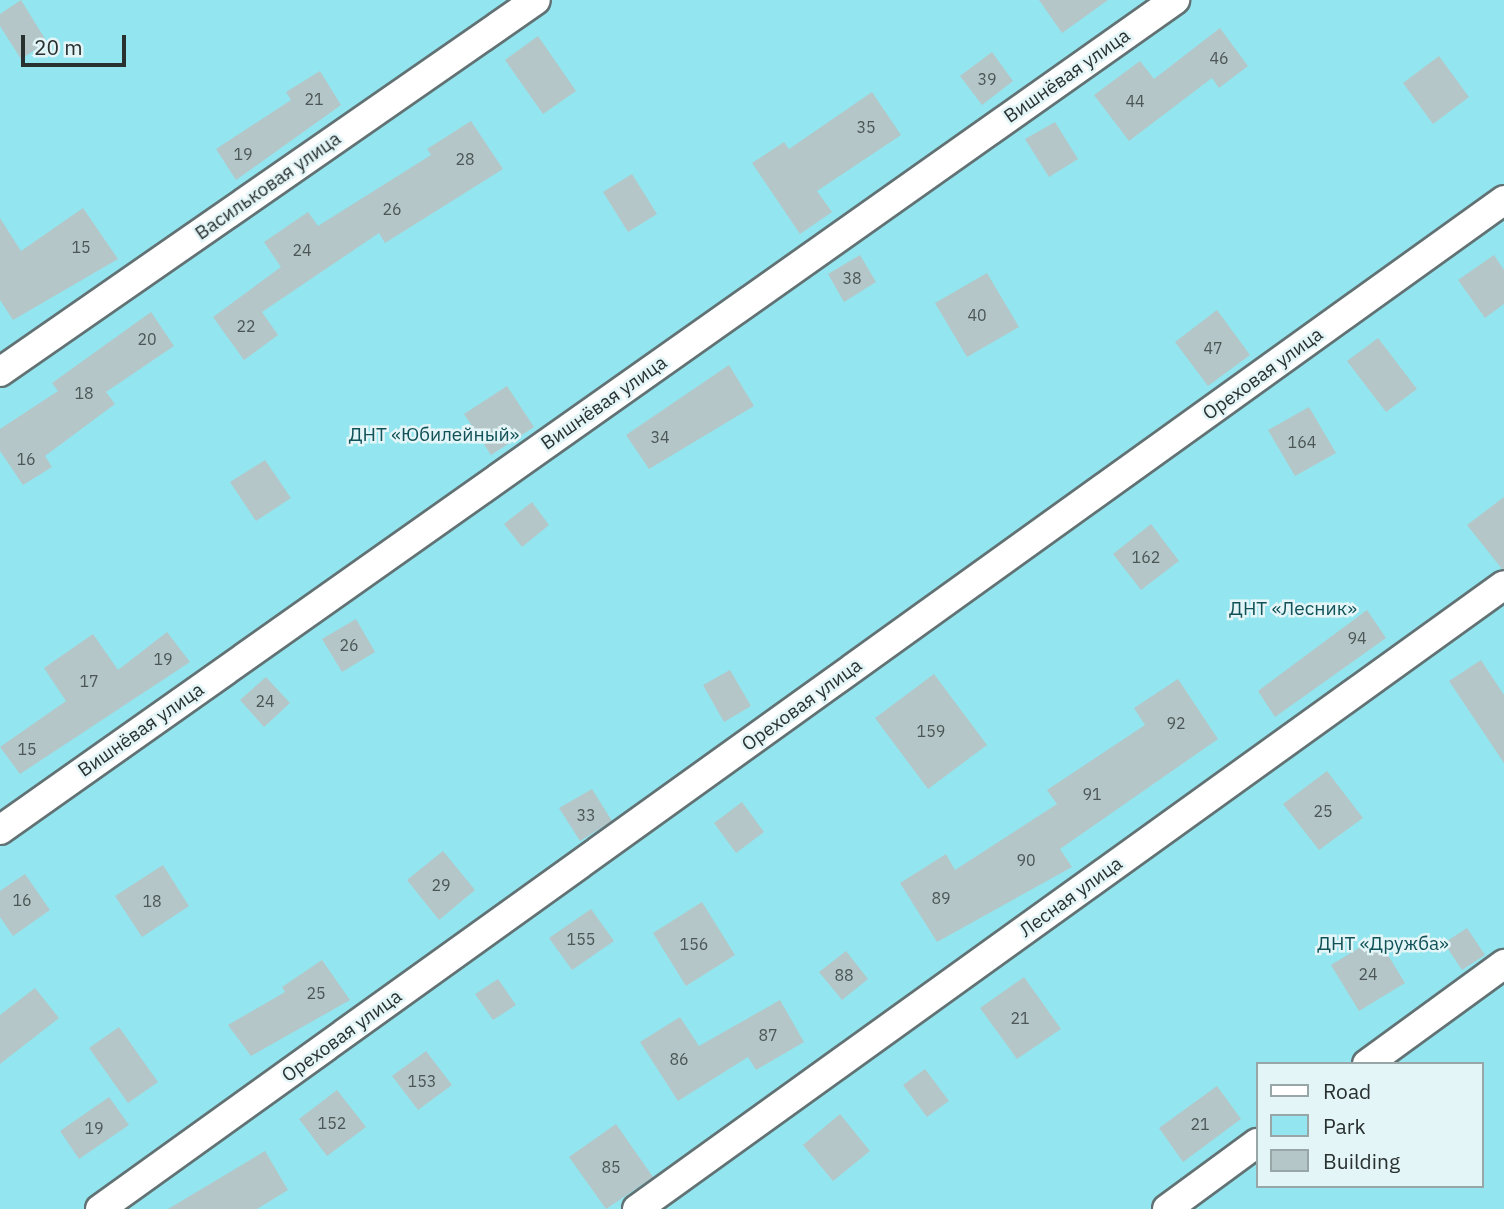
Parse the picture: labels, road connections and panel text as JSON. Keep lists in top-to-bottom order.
{
  "streets": {
    "street": [
      "Вишнёвая улица",
      "Васильковая улица",
      "Ореховая улица",
      "Лесная улица"
    ]
  },
  "parks": ["ДНТ «Юбилейный»", "ДНТ «Лесник»", "ДНТ «Дружба»"],
  "house_numbers": [
    "46",
    "39",
    "21",
    "44",
    "35",
    "19",
    "28",
    "26",
    "15",
    "24",
    "38",
    "40",
    "22",
    "20",
    "47",
    "18",
    "34",
    "164",
    "16",
    "162",
    "94",
    "26",
    "19",
    "17",
    "24",
    "92",
    "159",
    "15",
    "91",
    "25",
    "33",
    "90",
    "29",
    "89",
    "16",
    "18",
    "155",
    "156",
    "24",
    "88",
    "25",
    "21",
    "87",
    "86",
    "153",
    "152",
    "21",
    "19",
    "85"
  ],
  "legend": ["Road", "Park", "Building"],
  "scale_bar": "20 m"
}
